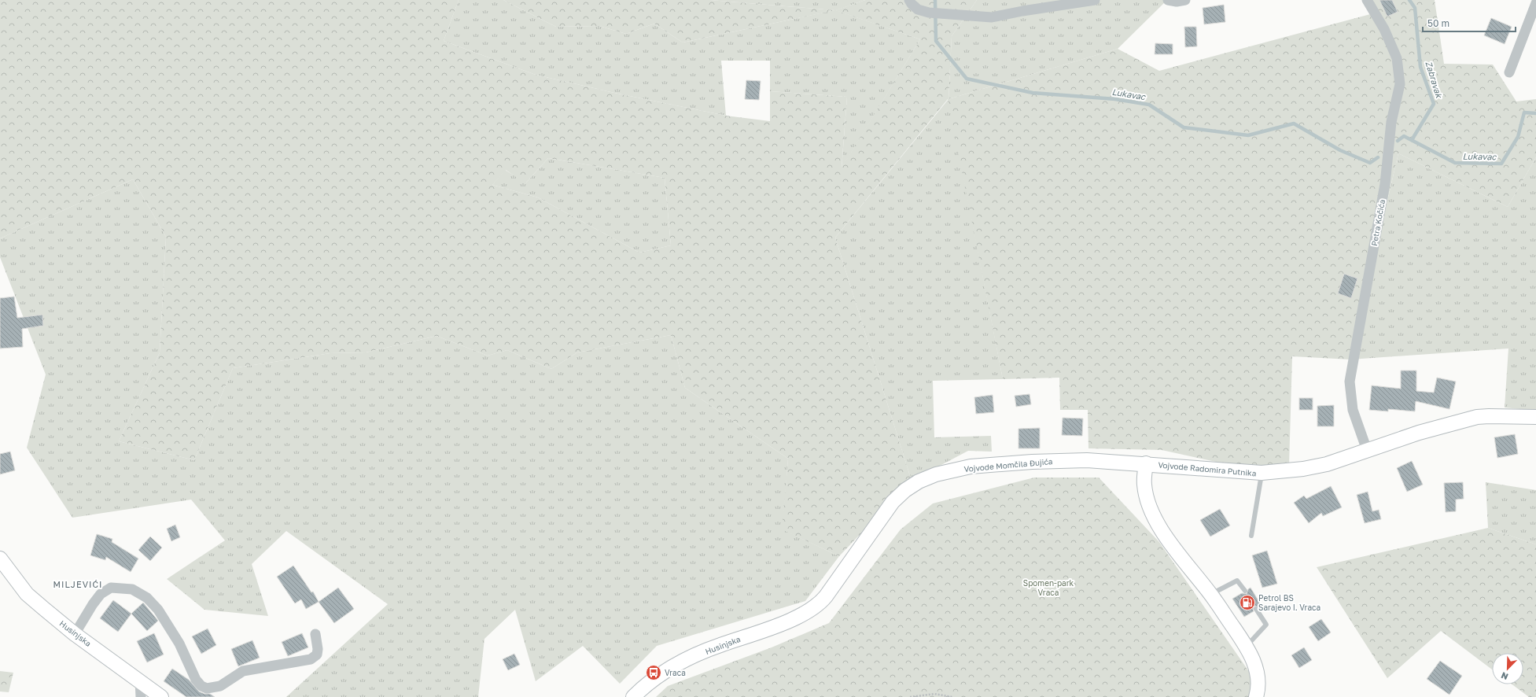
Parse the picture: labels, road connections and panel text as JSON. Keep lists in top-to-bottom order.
{
  "streets": {
    "main road": ["Vojvode Momčila Đujića", "Vojvode Radomira Putnika", "Husinjska"],
    "street": ["Petra Kočića"]
  },
  "crossings": [
    ["Petra Kočića", "Vojvode Radomira Putnika"],
    ["Vojvode Momčila Đujića", "Vojvode Radomira Putnika"],
    ["Vojvode Momčila Đujića", "Husinjska"]
  ],
  "districts": ["MILJEVIĆI"],
  "water": ["Zabravak", "Lukavac"],
  "parks": ["Spomen-park Vraca"],
  "places": {
    "fuel station": ["Petrol BS Sarajevo I. Vraca"],
    "bus stop": ["Vraca"]
  },
  "scale_bar": "50 m",
  "north": "bottom left"
}
